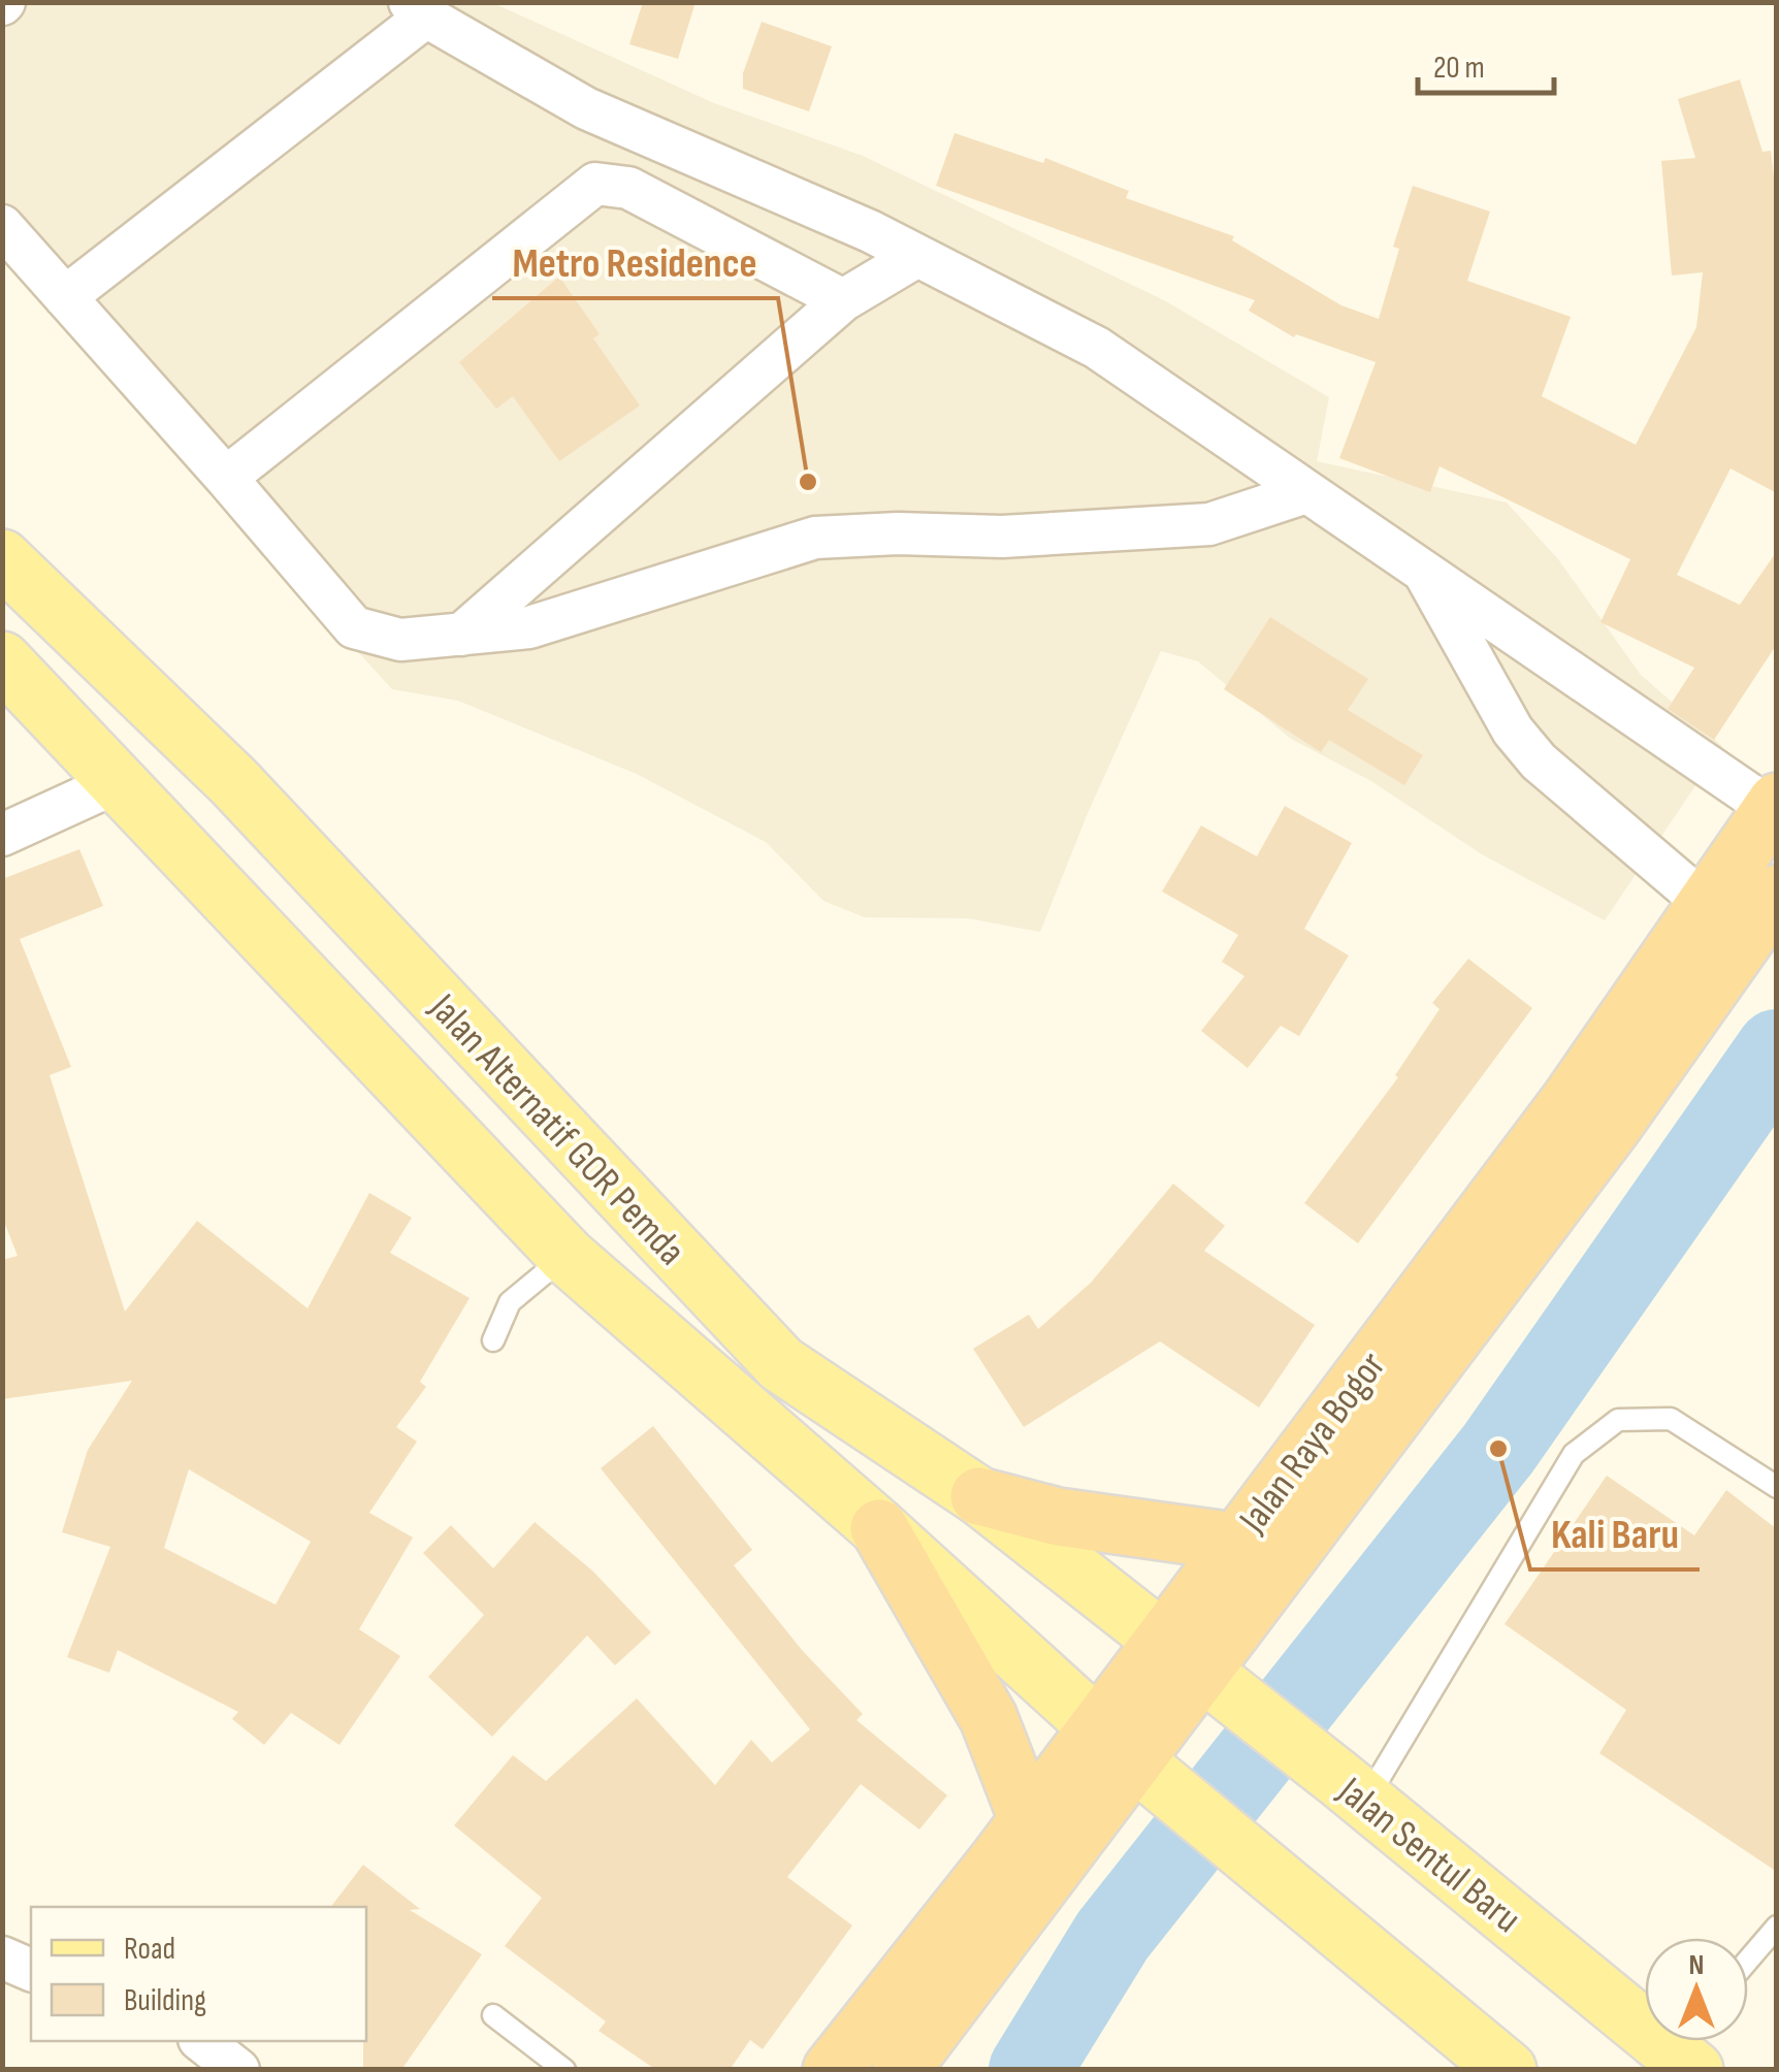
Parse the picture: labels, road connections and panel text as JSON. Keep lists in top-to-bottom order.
{
  "streets": {
    "highway": ["Jalan Raya Bogor"],
    "main road": ["Jalan Alternatif GOR Pemda", "Jalan Sentul Baru"]
  },
  "crossings": [
    ["Jalan Alternatif GOR Pemda", "Jalan Raya Bogor"],
    ["Jalan Alternatif GOR Pemda", "Jalan Sentul Baru"],
    ["Jalan Raya Bogor", "Jalan Sentul Baru"]
  ],
  "places": ["Metro Residence", "Kali Baru"],
  "legend": ["Road", "Building"],
  "scale_bar": "20 m",
  "north": "top"
}
